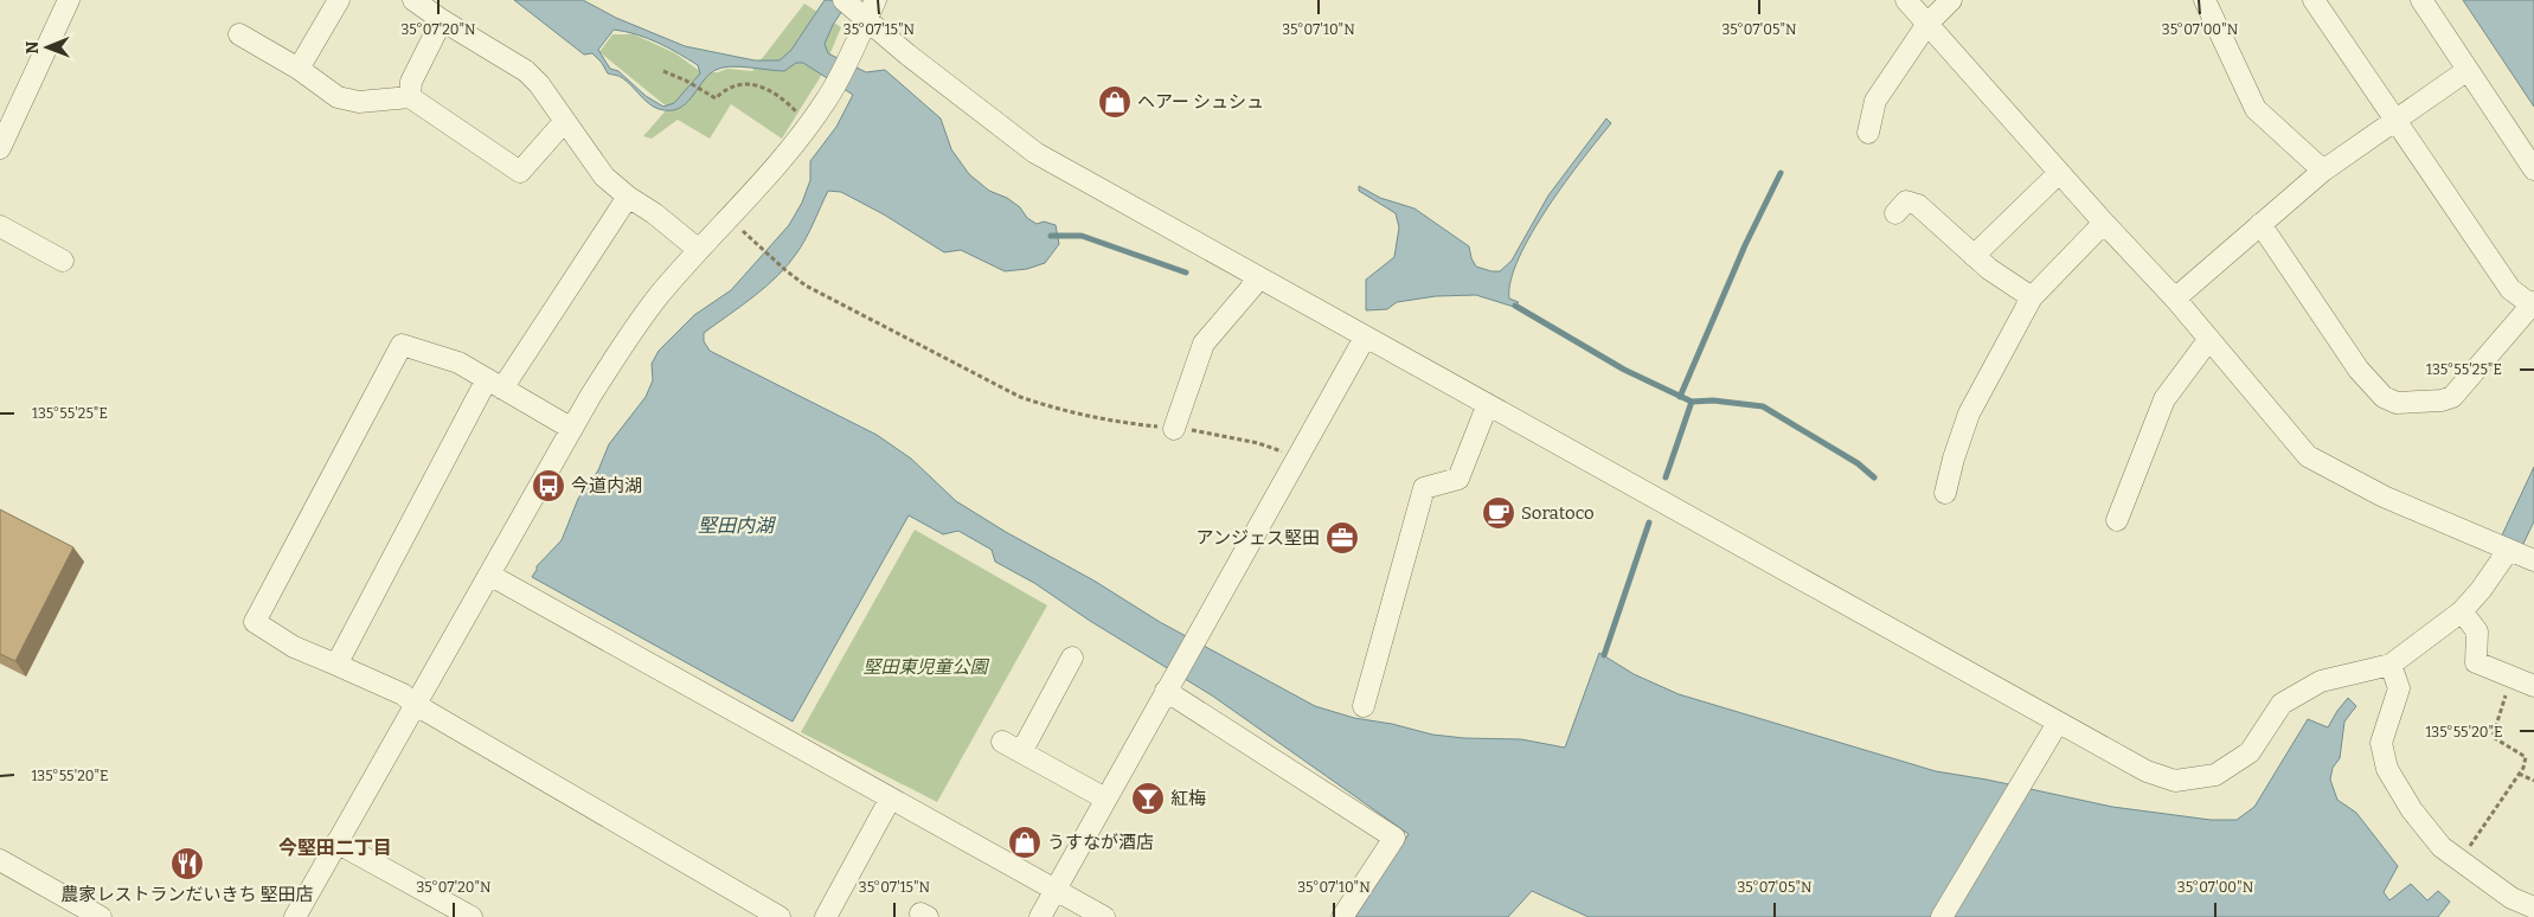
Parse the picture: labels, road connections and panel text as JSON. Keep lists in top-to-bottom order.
{
  "districts": ["今堅田二丁目"],
  "water": ["堅田内湖"],
  "parks": ["堅田東児童公園"],
  "places": {
    "shop": ["ヘアー シュシュ", "うすなが酒店"],
    "bus stop": ["今道内湖"],
    "cafe": ["Soratoco"],
    "office": ["アンジェス堅田"],
    "bar": ["紅梅"],
    "restaurant": ["農家レストランだいきち 堅田店"]
  },
  "north": "left",
  "coordinates": [
    "35°07'20\"N",
    "35°07'15\"N",
    "35°07'10\"N",
    "35°07'05\"N",
    "35°07'00\"N",
    "135°55'25\"E",
    "135°55'20\"E"
  ]
}
